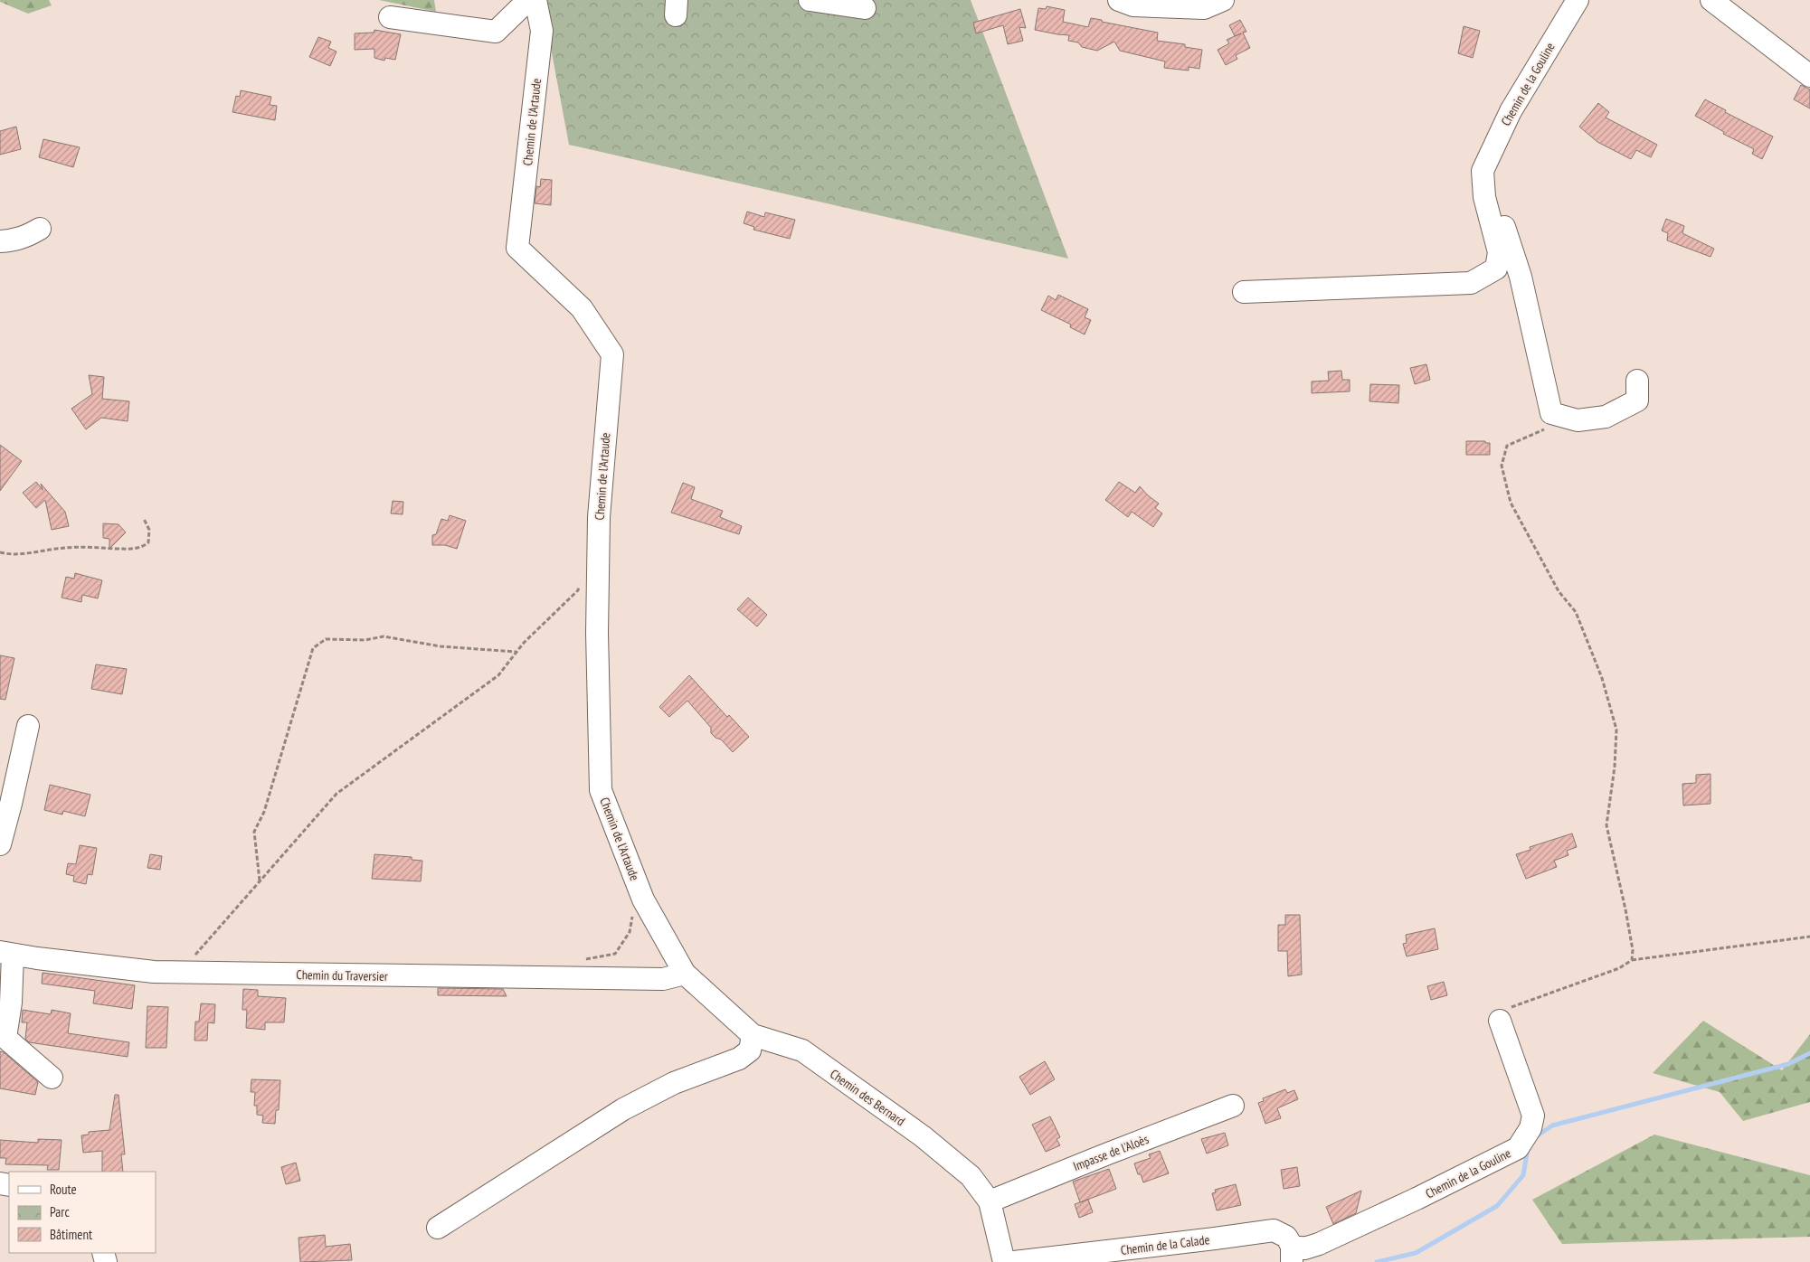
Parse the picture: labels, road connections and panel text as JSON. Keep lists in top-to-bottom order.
{
  "streets": {
    "street": [
      "Chemin de la Gouline",
      "Chemin de l'Artaude",
      "Chemin du Traversier",
      "Chemin des Bernard",
      "Impasse de l'Aloès",
      "Chemin de la Calade"
    ]
  },
  "crossings": [
    ["Chemin de la Gouline", "Chemin de la Calade"],
    ["Chemin de l'Artaude", "Chemin du Traversier"],
    ["Chemin de l'Artaude", "Chemin des Bernard"],
    ["Chemin du Traversier", "Chemin des Bernard"],
    ["Chemin des Bernard", "Impasse de l'Aloès"]
  ],
  "legend": ["Route", "Parc", "Bâtiment"]
}
